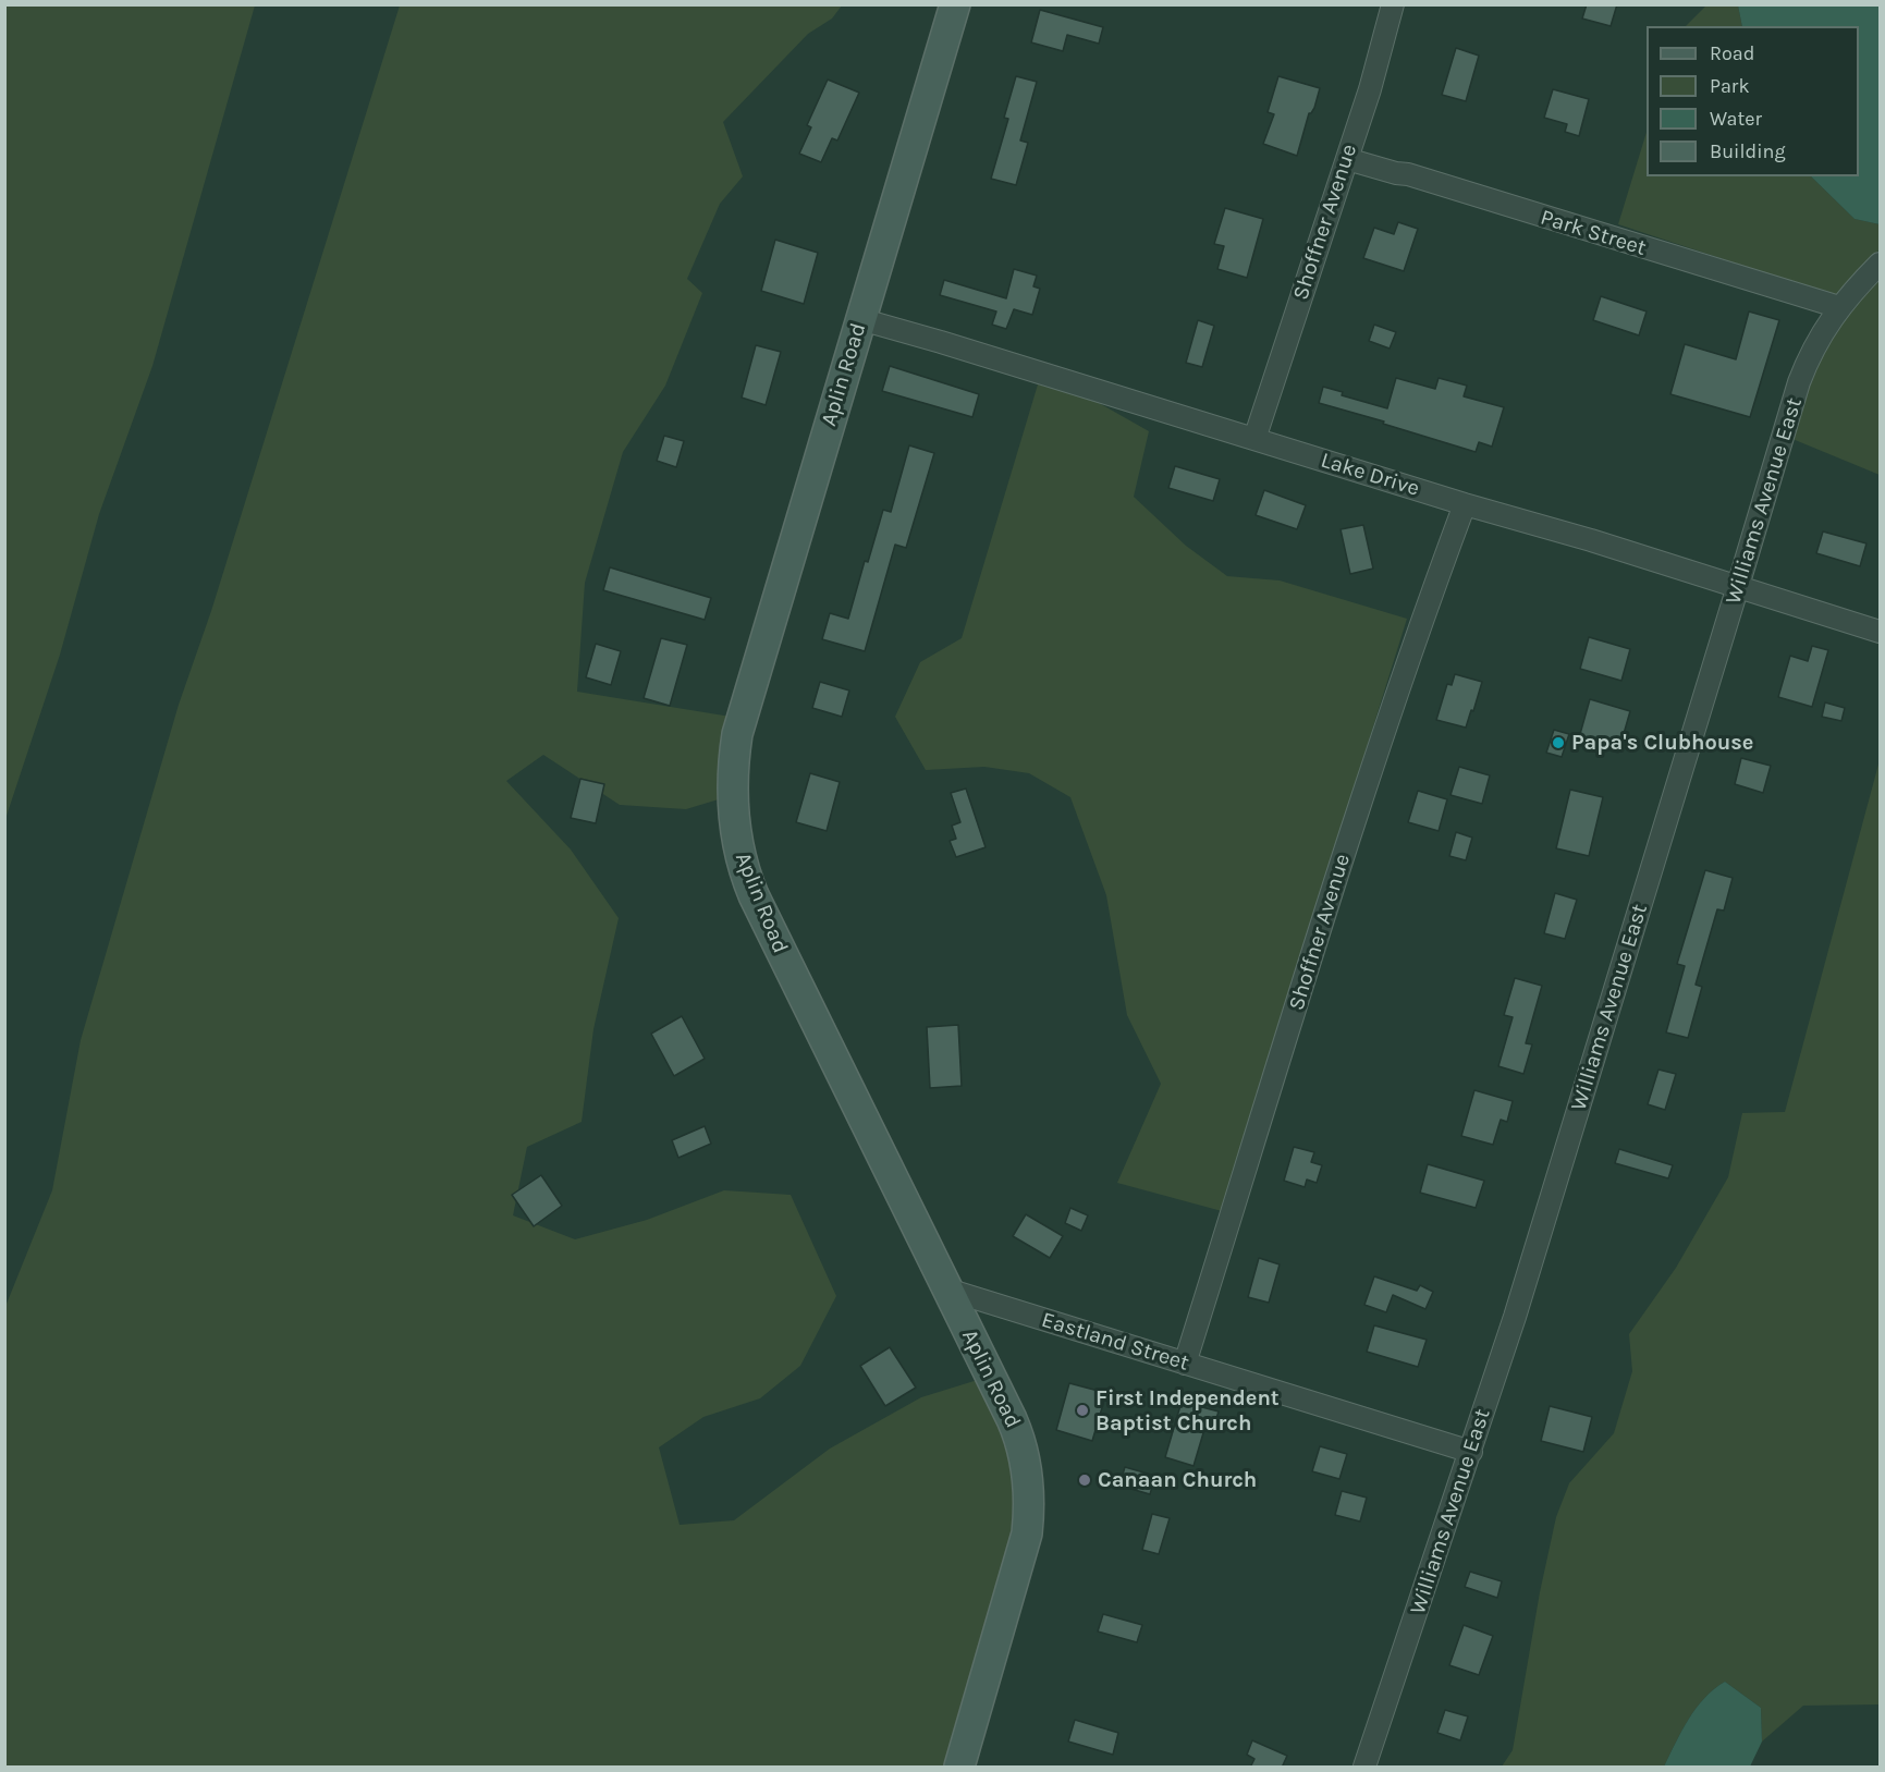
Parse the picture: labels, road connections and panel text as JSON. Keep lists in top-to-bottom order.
{
  "streets": {
    "street": [
      "Shoffner Avenue",
      "Park Street",
      "Aplin Road",
      "Lake Drive",
      "Williams Avenue East",
      "Eastland Street"
    ]
  },
  "crossings": [
    ["Shoffner Avenue", "Park Street"],
    ["Shoffner Avenue", "Lake Drive"],
    ["Shoffner Avenue", "Eastland Street"],
    ["Park Street", "Williams Avenue East"],
    ["Aplin Road", "Lake Drive"],
    ["Aplin Road", "Eastland Street"],
    ["Lake Drive", "Williams Avenue East"],
    ["Williams Avenue East", "Eastland Street"]
  ],
  "places": ["Papa's Clubhouse", "First Independent Baptist Church", "Canaan Church"],
  "legend": [
    "Road",
    "Park",
    "Water",
    "Building"
  ]
}
